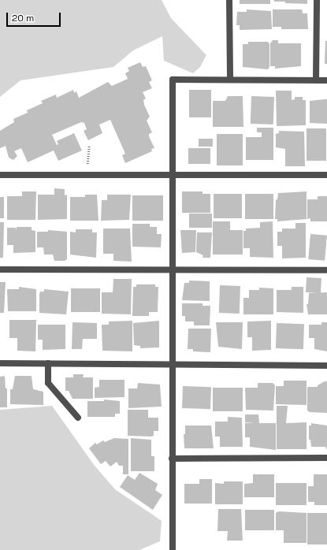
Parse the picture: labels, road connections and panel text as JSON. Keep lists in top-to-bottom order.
{
  "scale_bar": "20 m"
}
